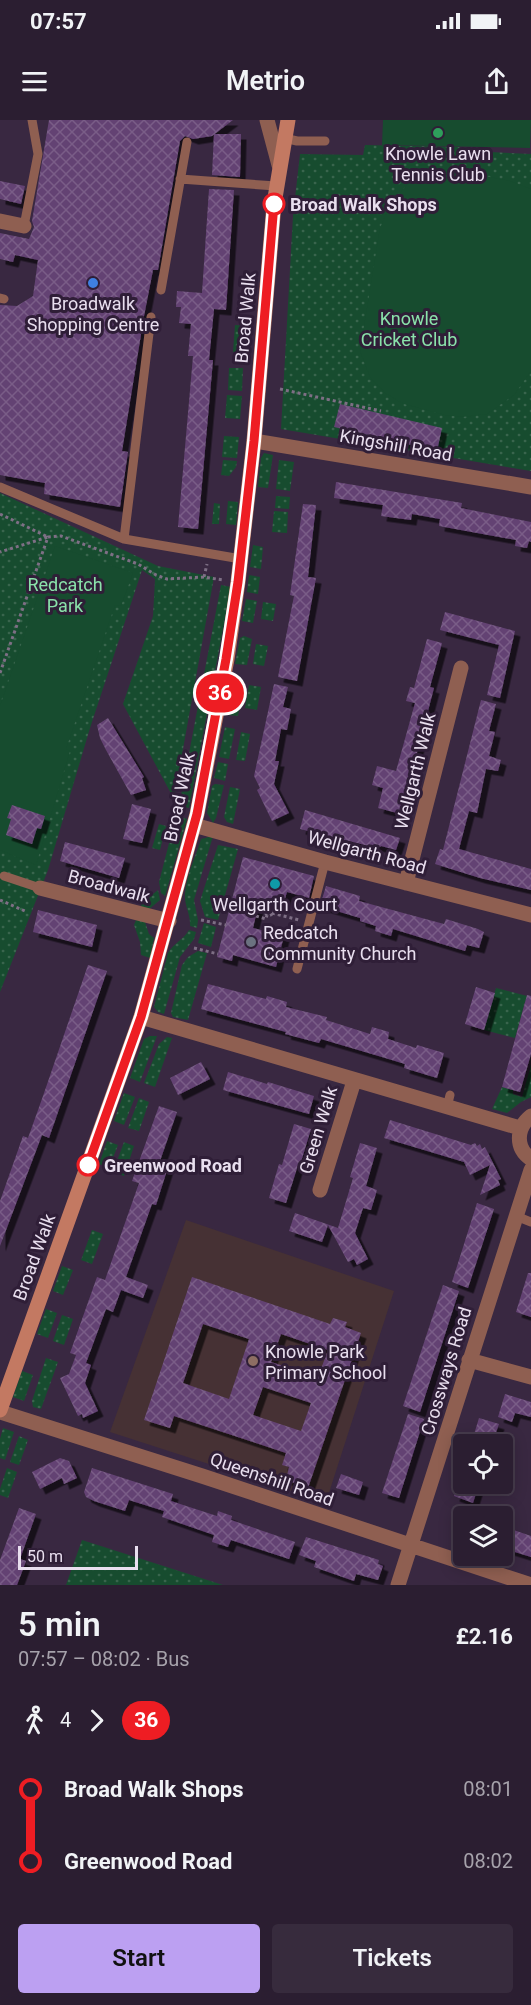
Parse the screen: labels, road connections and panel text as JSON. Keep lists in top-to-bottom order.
{
  "streets": {
    "street": [
      "Broad Walk",
      "Kingshill Road",
      "Wellgarth Walk",
      "Wellgarth Road",
      "Broadwalk",
      "Green Walk",
      "Crossways Road",
      "Queenshill Road"
    ]
  },
  "crossings": [
    ["Broad Walk", "Kingshill Road"],
    ["Broad Walk", "Wellgarth Road"],
    ["Broad Walk", "Broadwalk"],
    ["Broad Walk", "Queenshill Road"],
    ["Wellgarth Walk", "Wellgarth Road"],
    ["Crossways Road", "Queenshill Road"]
  ],
  "parks": ["Knowle Cricket Club", "Redcatch Park"],
  "places": [
    "Knowle Lawn Tennis Club",
    "Broad Walk Shops",
    "Broadwalk Shopping Centre",
    "Wellgarth Court",
    "Redcatch Community Church",
    "Greenwood Road",
    "Knowle Park Primary School"
  ],
  "lines": ["bus line 36"],
  "scale_bar": "50 m",
  "page": {
    "status": "07:57",
    "header": "Metrio",
    "on_map": "36",
    "scale": "50 m",
    "heading": ["5 min", "07:57 – 08:02 · Bus", "£2.16"],
    "legs": ["4", "36"],
    "list": [
      {
        "name": "Broad Walk Shops",
        "value": "08:01"
      },
      {
        "name": "Greenwood Road",
        "value": "08:02"
      }
    ],
    "buttons": ["Start", "Tickets"]
  }
}
